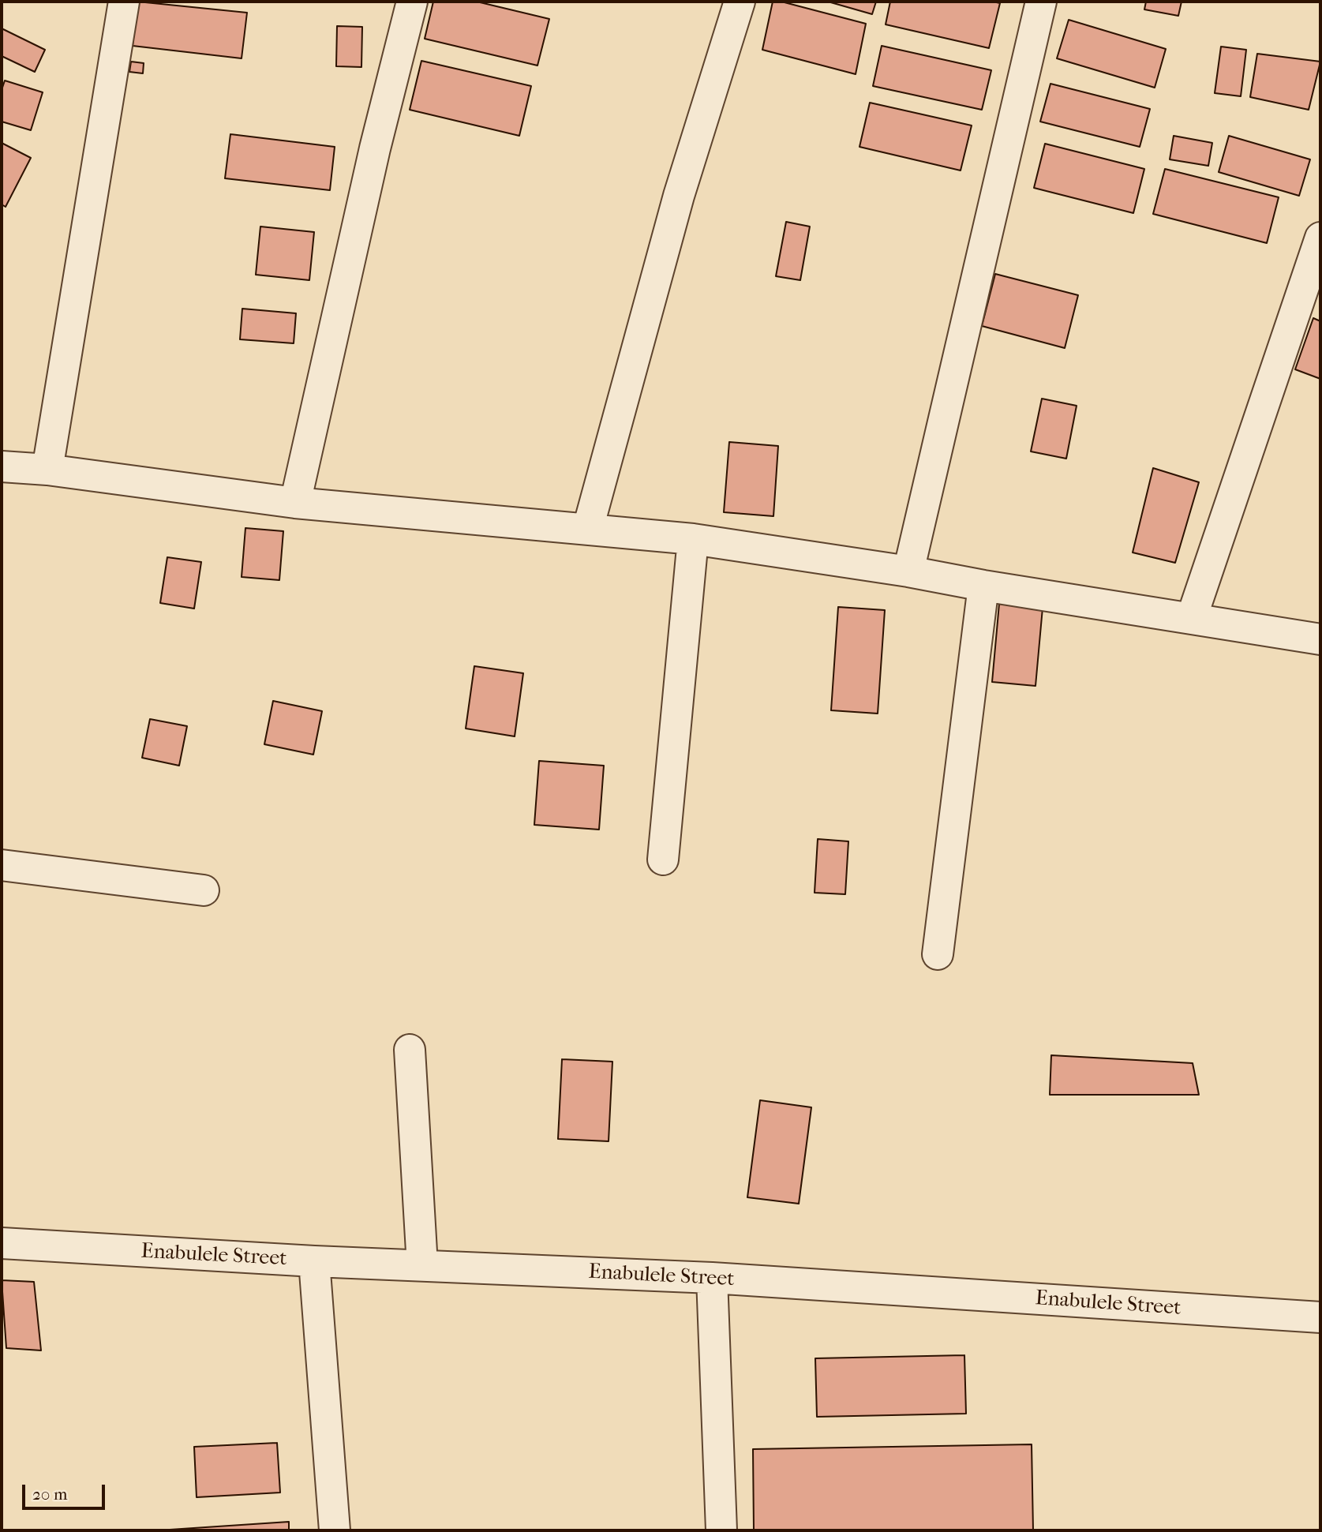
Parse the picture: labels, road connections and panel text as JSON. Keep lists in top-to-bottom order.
{
  "streets": {
    "street": ["Enabulele Street"]
  },
  "scale_bar": "20 m"
}
